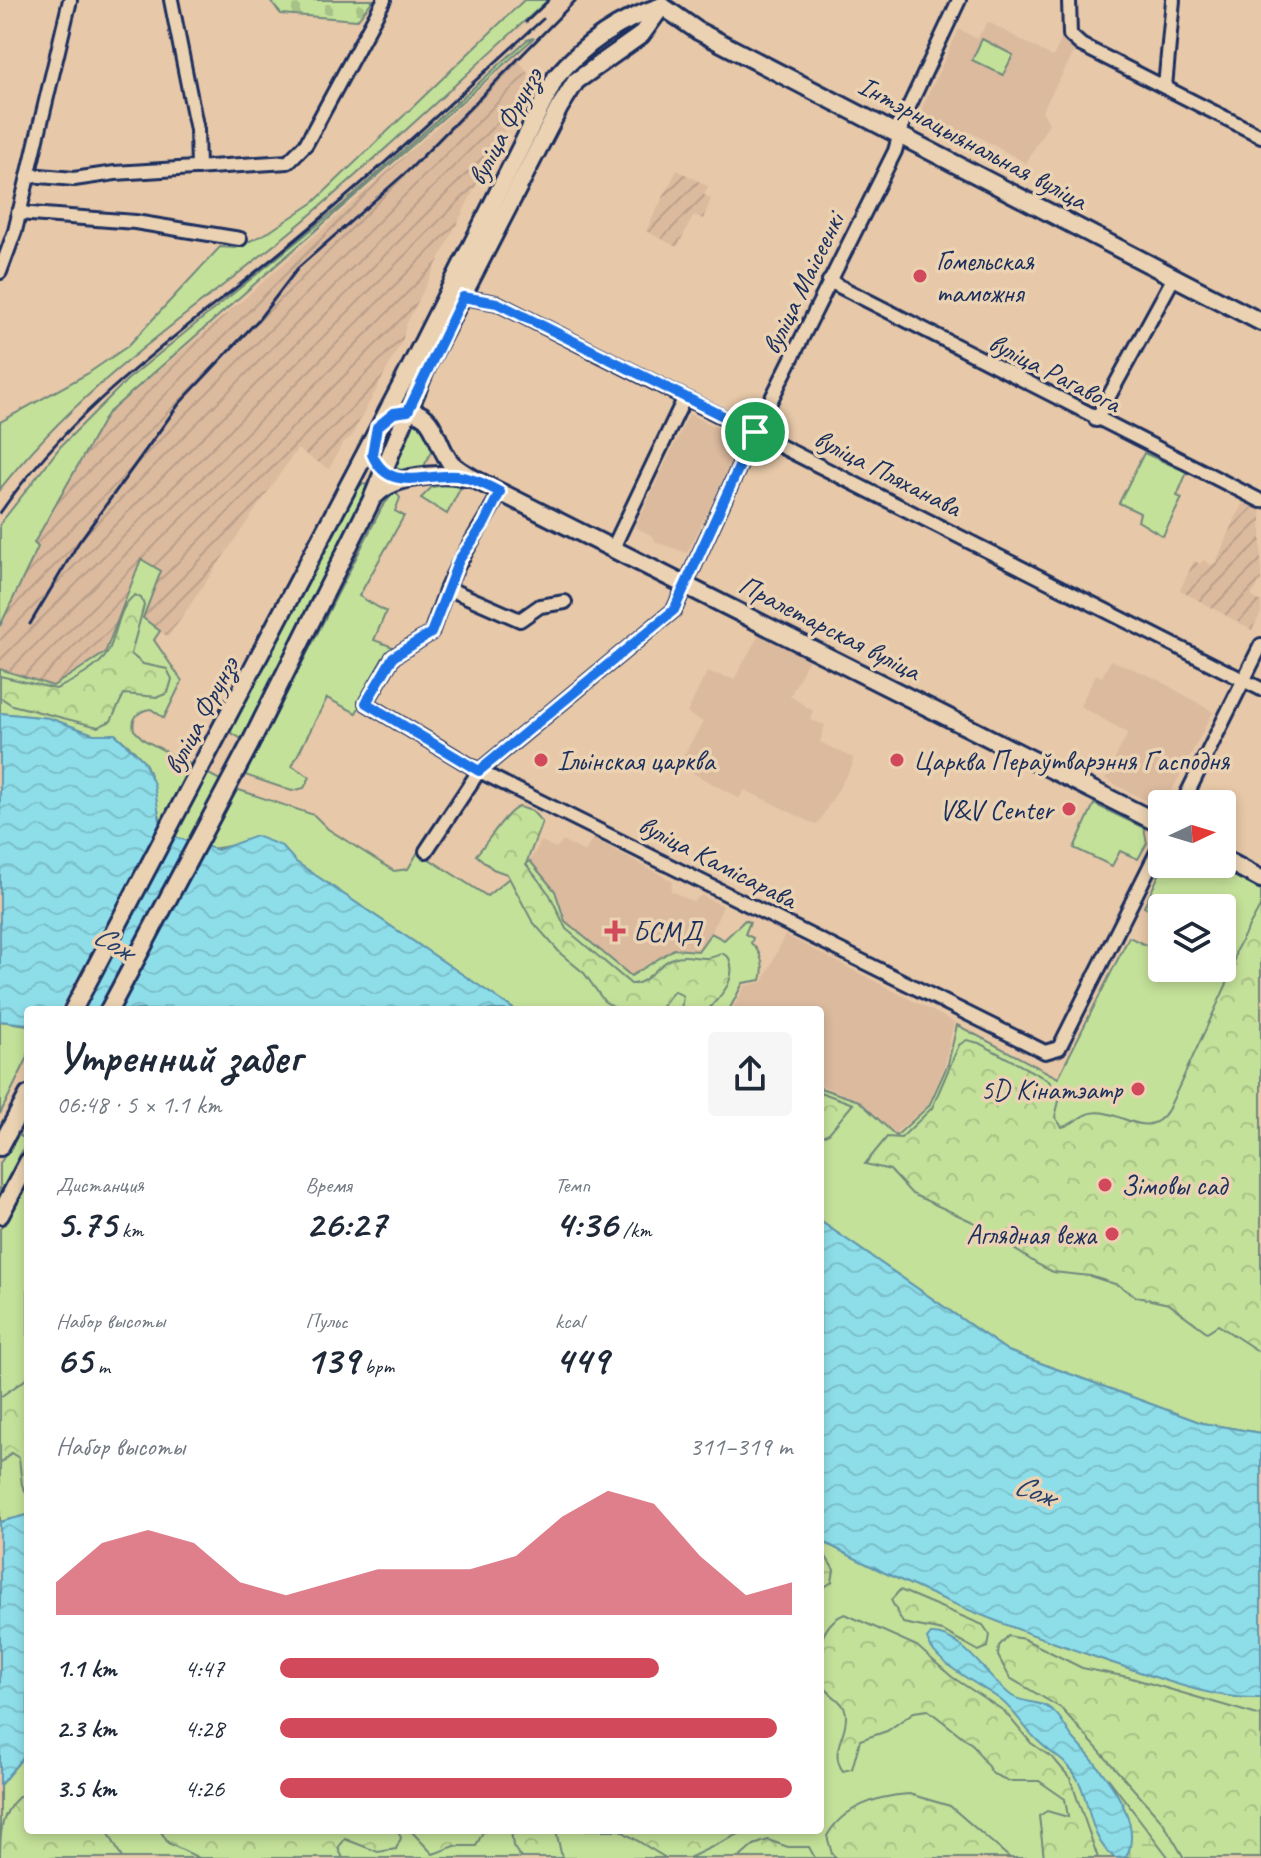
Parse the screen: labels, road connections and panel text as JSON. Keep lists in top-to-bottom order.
{
  "streets": {
    "main road": ["вуліца Фрунзэ", "Інтэрнацыянальная вуліца", "Пралетарская вуліца"],
    "street": [
      "вуліца Маісеенкі",
      "вуліца Рагавога",
      "вуліца Пляханава",
      "вуліца Камісарава"
    ]
  },
  "crossings": [
    ["вуліца Фрунзэ", "Інтэрнацыянальная вуліца"],
    ["вуліца Фрунзэ", "вуліца Пляханава"],
    ["вуліца Фрунзэ", "Пралетарская вуліца"],
    ["Інтэрнацыянальная вуліца", "вуліца Маісеенкі"],
    ["вуліца Маісеенкі", "вуліца Рагавога"],
    ["вуліца Маісеенкі", "вуліца Пляханава"],
    ["вуліца Маісеенкі", "Пралетарская вуліца"],
    ["вуліца Маісеенкі", "вуліца Камісарава"]
  ],
  "water": ["Сож"],
  "places": {
    "other": [
      "Гомельская таможня",
      "Ільінская царква",
      "Царква Пераўтварэння Гасподня",
      "V&V Center",
      "5D Кінатэатр",
      "Зімовы сад",
      "Аглядная вежа"
    ],
    "health": ["БСМД"]
  },
  "north": "right",
  "page": {
    "heading": ["Утренний забег", "06:48 · 5 × 1.1 km"],
    "stats": [
      ["Дистанция", "5.75 km"],
      ["Время", "26:27"],
      ["Темп", "4:36 /km"],
      ["Набор высоты", "65 m"],
      ["Пульс", "139 bpm"],
      ["kcal", "449"]
    ],
    "chart": ["Набор высоты", "311–319 m"],
    "list": [
      {
        "name": "1.1 km",
        "note": "4:47"
      },
      {
        "name": "2.3 km",
        "note": "4:28"
      },
      {
        "name": "3.5 km",
        "note": "4:26"
      }
    ]
  }
}
